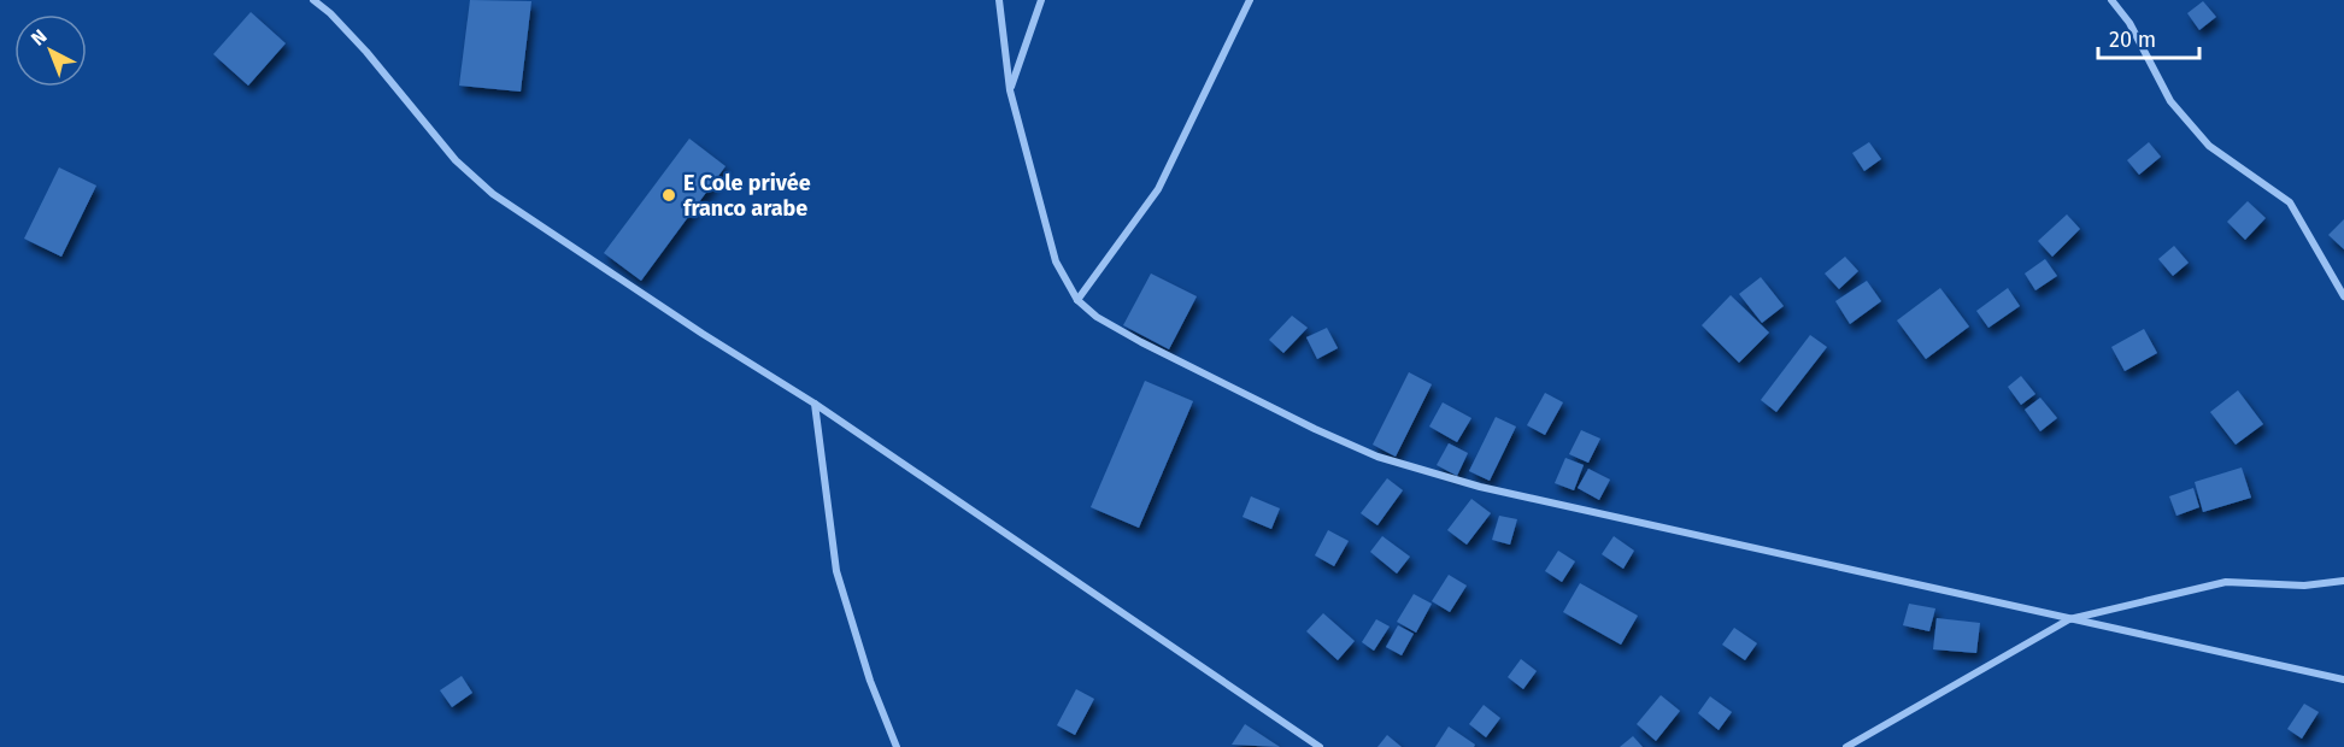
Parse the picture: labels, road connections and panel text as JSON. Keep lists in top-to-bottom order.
{
  "places": ["E Cole privée franco arabe"],
  "scale_bar": "20 m",
  "north": "top left"
}
